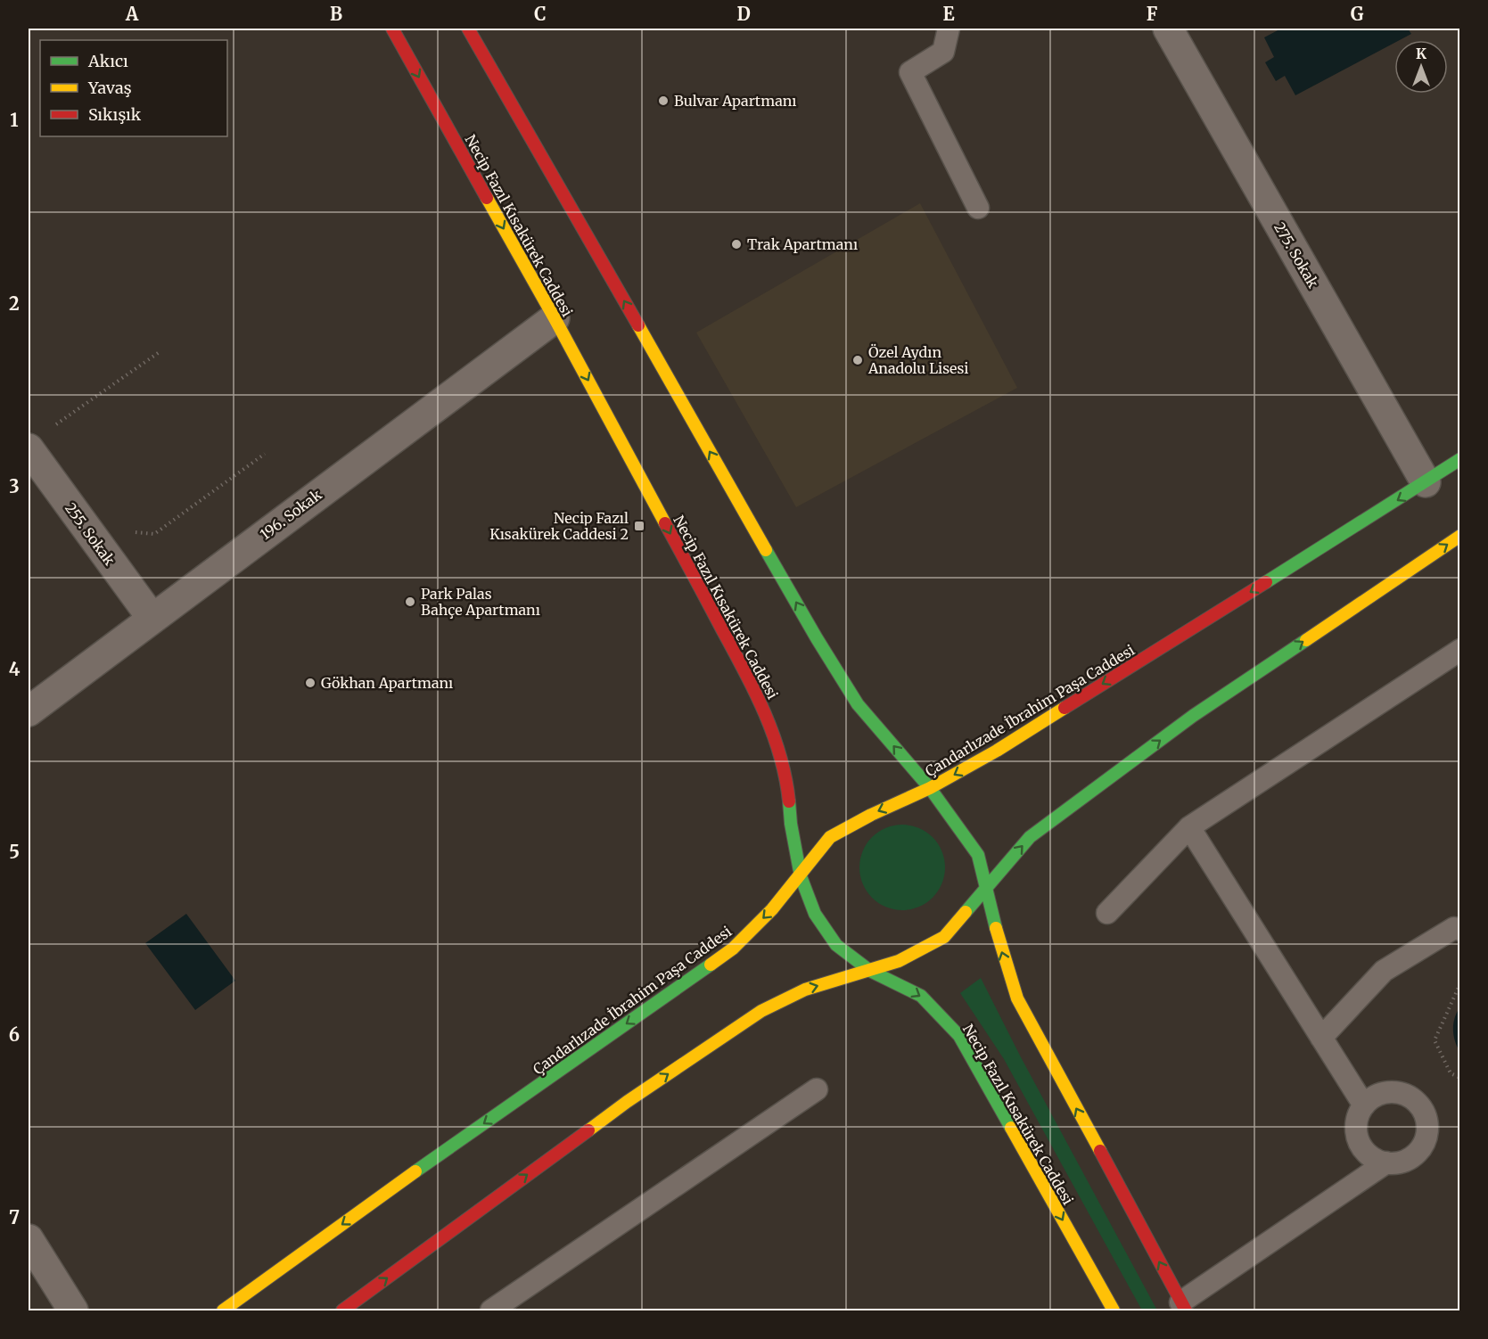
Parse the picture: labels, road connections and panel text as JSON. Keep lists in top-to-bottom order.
{
  "streets": {
    "main road": ["Necip Fazıl Kısakürek Caddesi", "Çandarlızade İbrahim Paşa Caddesi"],
    "street": ["275. Sokak", "196. Sokak", "255. Sokak"]
  },
  "crossings": [
    ["Necip Fazıl Kısakürek Caddesi", "196. Sokak"],
    ["Necip Fazıl Kısakürek Caddesi", "Çandarlızade İbrahim Paşa Caddesi"],
    ["275. Sokak", "Çandarlızade İbrahim Paşa Caddesi"],
    ["196. Sokak", "255. Sokak"]
  ],
  "places": {
    "other": [
      "Bulvar Apartmanı",
      "Trak Apartmanı",
      "Özel Aydın Anadolu Lisesi",
      "Park Palas Bahçe Apartmanı",
      "Gökhan Apartmanı"
    ],
    "transit": ["Necip Fazıl Kısakürek Caddesi 2"]
  },
  "legend": ["Akıcı", "Yavaş", "Sıkışık"],
  "north": "top",
  "grid": {
    "columns": [
      "A",
      "B",
      "C",
      "D",
      "E",
      "F",
      "G"
    ],
    "rows": [
      "1",
      "2",
      "3",
      "4",
      "5",
      "6",
      "7"
    ]
  }
}
